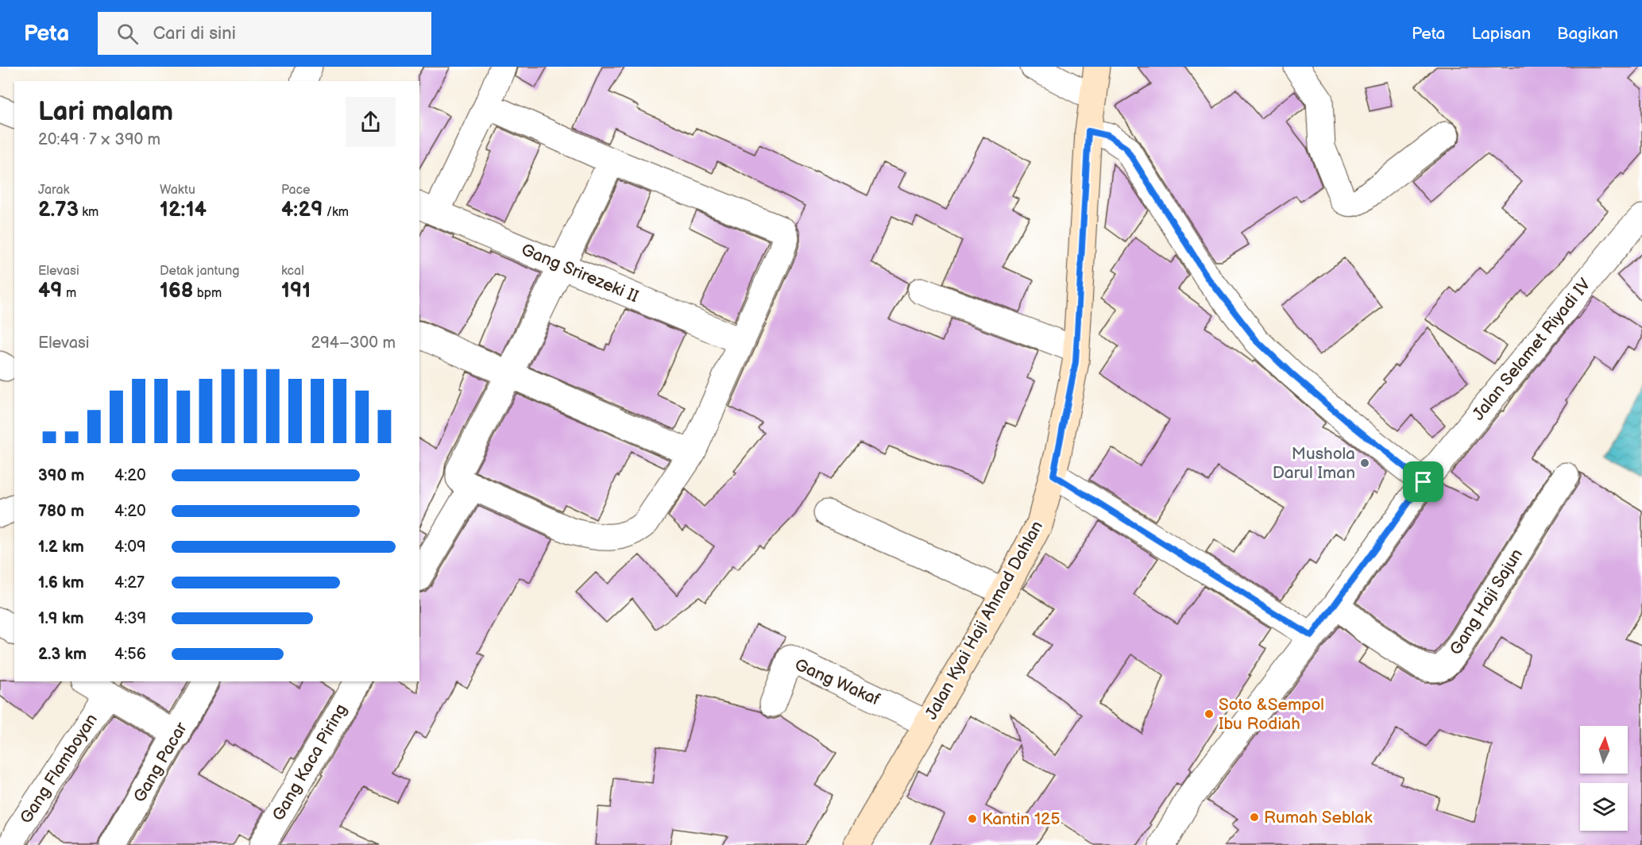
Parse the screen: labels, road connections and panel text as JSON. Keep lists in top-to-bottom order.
{
  "streets": {
    "main road": ["Jalan Kyai Haji Ahmad Dahlan"],
    "street": [
      "Gang Srirezeki II",
      "Jalan Selamet Riyadi IV",
      "Gang Haji Sajun",
      "Gang Wakaf",
      "Gang Pacar",
      "Gang Kaca Piring",
      "Gang Flamboyan"
    ]
  },
  "crossings": [
    ["Jalan Selamet Riyadi IV", "Gang Haji Sajun"],
    ["Jalan Kyai Haji Ahmad Dahlan", "Gang Wakaf"]
  ],
  "places": [
    "Mushola Darul Iman",
    "Soto &Sempol Ibu Rodiah",
    "Rumah Seblak",
    "Kantin 125"
  ],
  "north": "top",
  "page": {
    "header": "Peta",
    "search": "Cari di sini",
    "nav": ["Peta", "Lapisan", "Bagikan"],
    "heading": ["Lari malam", "20:49 · 7 × 390 m"],
    "stats": [
      ["Jarak", "2.73 km"],
      ["Waktu", "12:14"],
      ["Pace", "4:29 /km"],
      ["Elevasi", "49 m"],
      ["Detak jantung", "168 bpm"],
      ["kcal", "191"]
    ],
    "chart": ["Elevasi", "294–300 m"],
    "list": [
      {
        "name": "390 m",
        "note": "4:20"
      },
      {
        "name": "780 m",
        "note": "4:20"
      },
      {
        "name": "1.2 km",
        "note": "4:09"
      },
      {
        "name": "1.6 km",
        "note": "4:27"
      },
      {
        "name": "1.9 km",
        "note": "4:39"
      },
      {
        "name": "2.3 km",
        "note": "4:56"
      }
    ]
  }
}
